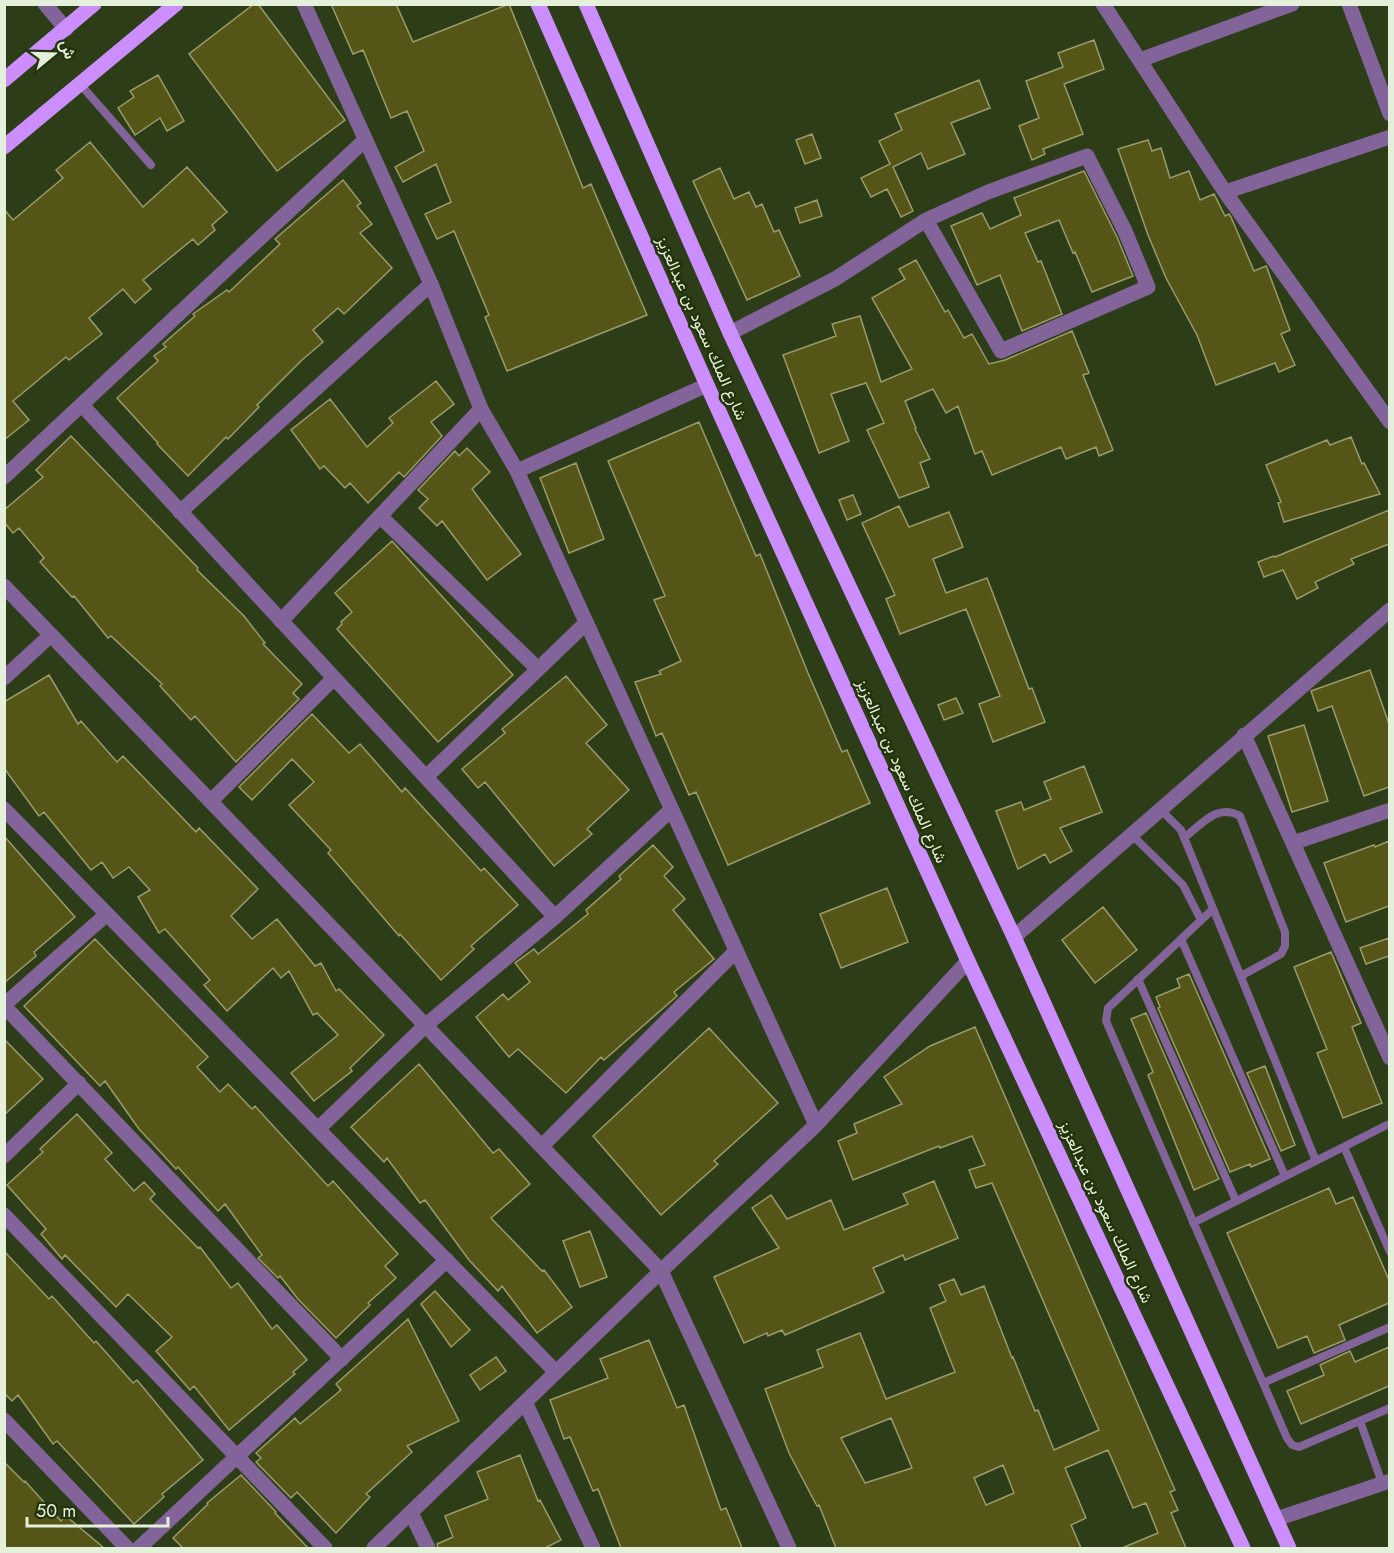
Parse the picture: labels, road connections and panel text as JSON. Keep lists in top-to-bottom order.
{
  "streets": {
    "main road": ["شارع الملك سعود بن عبدالعزيز"]
  },
  "scale_bar": "50 m",
  "north": "right"
}
